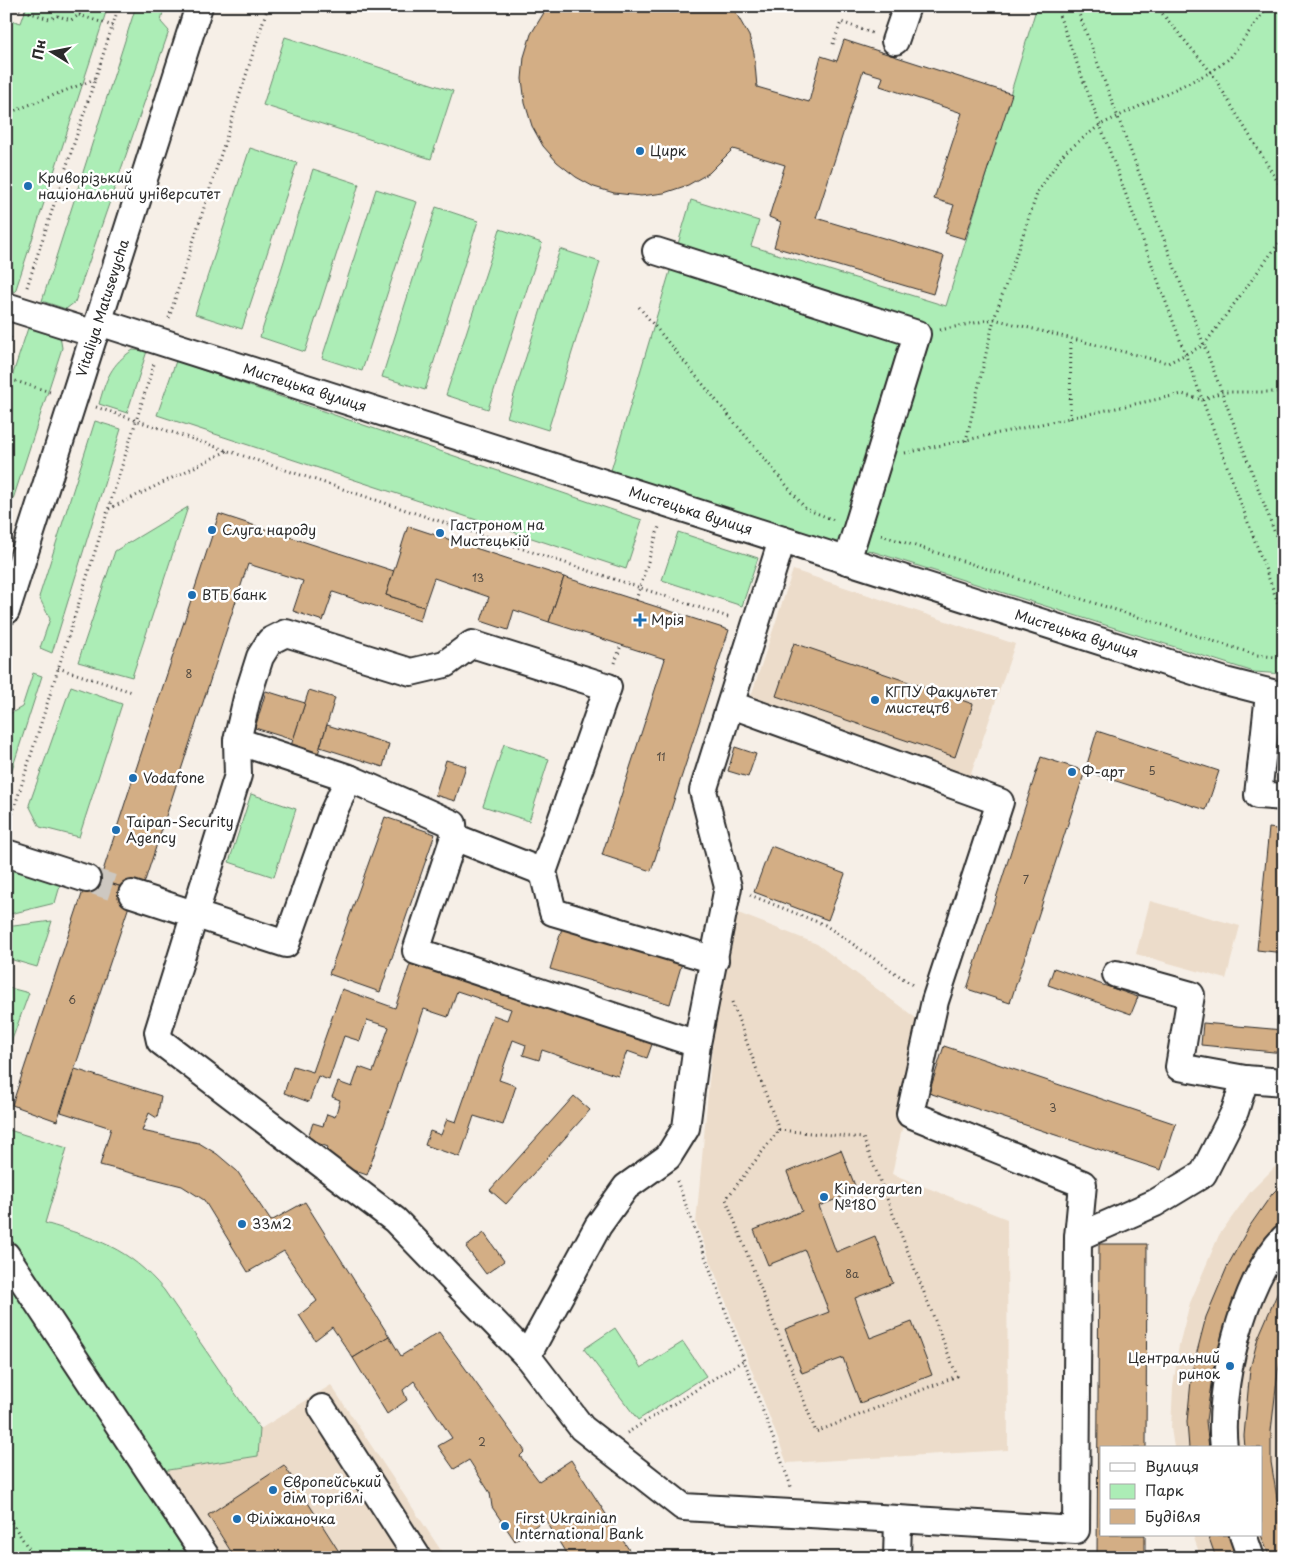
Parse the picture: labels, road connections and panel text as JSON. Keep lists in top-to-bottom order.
{
  "streets": {
    "street": ["Vitaliya Matusevycha", "Мистецька вулиця"]
  },
  "crossings": [
    ["Vitaliya Matusevycha", "Мистецька вулиця"]
  ],
  "places": {
    "other": [
      "Цирк",
      "Криворізький національний університет",
      "Слуга народу",
      "Гастроном на Мистецькій",
      "ВТБ банк",
      "КГПУ Факультет мистецтв",
      "Ф-арт",
      "Vodafone",
      "Taipan-Security Agency",
      "Kindergarten №180",
      "33м2",
      "Центральний ринок",
      "Європейський дім торгівлі",
      "Філіжаночка",
      "First Ukrainian International Bank"
    ],
    "health": ["Мрія"]
  },
  "house_numbers": [
    "13",
    "8",
    "11",
    "5",
    "7",
    "6",
    "3",
    "8а",
    "2"
  ],
  "legend": ["Вулиця", "Парк", "Будівля"],
  "north": "left"
}
